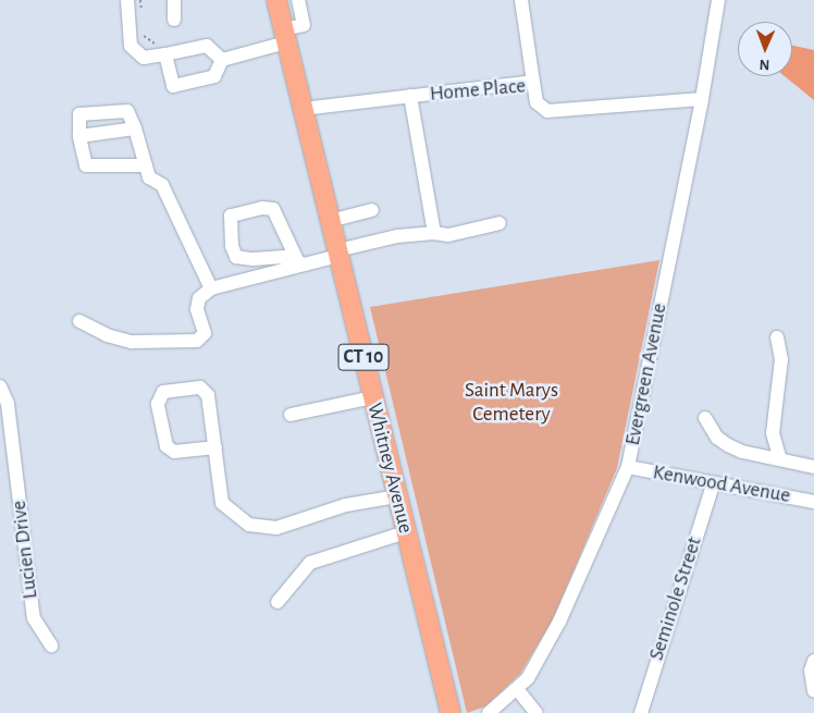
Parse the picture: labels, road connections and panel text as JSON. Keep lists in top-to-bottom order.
{
  "streets": {
    "highway": ["CT 10", "Whitney Avenue"],
    "street": [
      "Home Place",
      "Evergreen Avenue",
      "Kenwood Avenue",
      "Lucien Drive",
      "Seminole Street"
    ]
  },
  "crossings": [
    ["Home Place", "Evergreen Avenue"],
    ["Home Place", "Whitney Avenue"],
    ["Evergreen Avenue", "Kenwood Avenue"],
    ["Kenwood Avenue", "Seminole Street"]
  ],
  "parks": ["Saint Marys Cemetery"],
  "north": "bottom"
}
